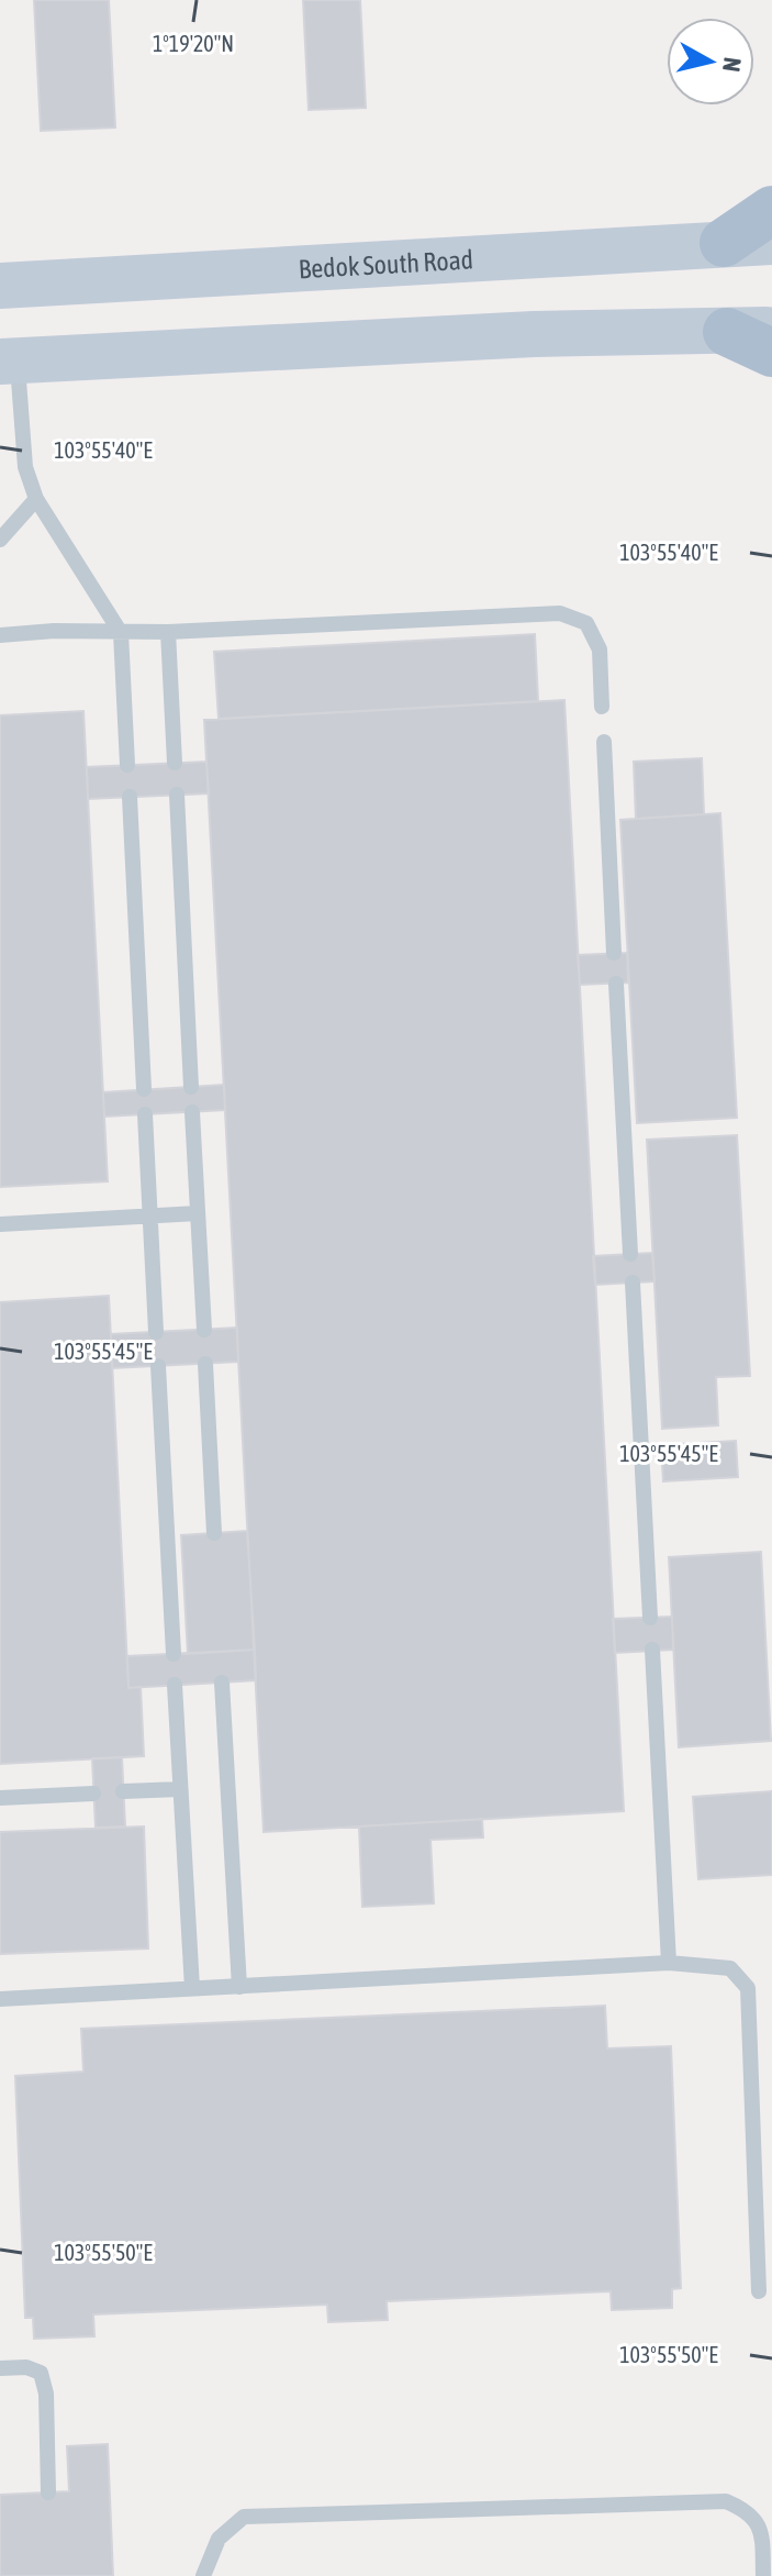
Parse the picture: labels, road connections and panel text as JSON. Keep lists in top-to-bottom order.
{
  "streets": {
    "main road": ["Bedok South Road"]
  },
  "north": "right",
  "coordinates": [
    "1°19'20\"N",
    "103°55'40\"E",
    "103°55'45\"E",
    "103°55'50\"E"
  ]
}
